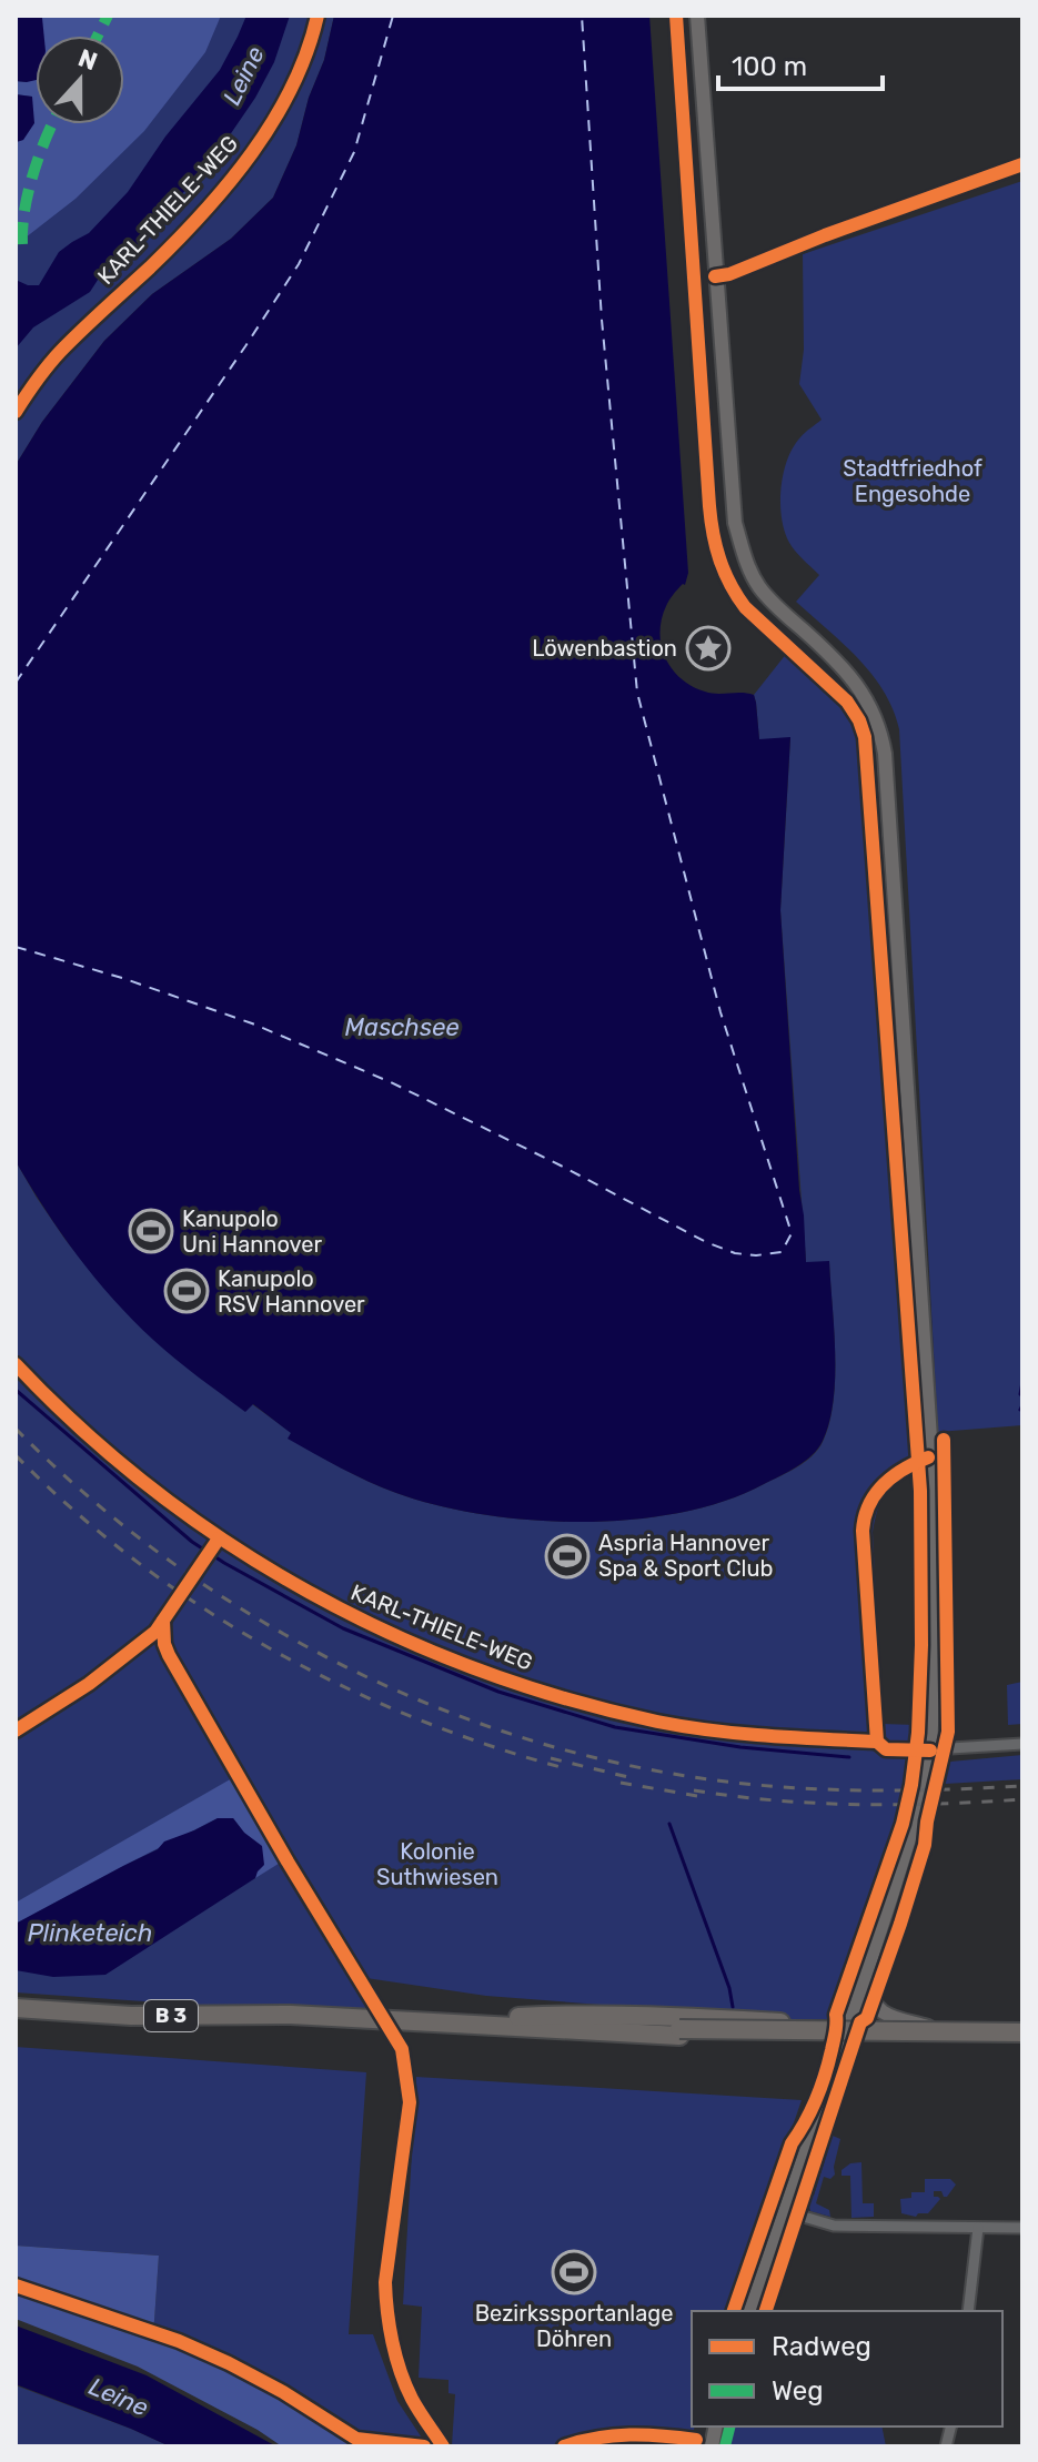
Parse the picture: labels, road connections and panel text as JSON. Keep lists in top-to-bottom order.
{
  "streets": {
    "highway": ["B 3"],
    "cycle path": ["KARL-THIELE-WEG"]
  },
  "water": ["Leine", "Maschsee", "Plinketeich"],
  "parks": ["Stadtfriedhof Engesohde", "Kolonie Suthwiesen"],
  "places": {
    "place": ["Löwenbastion"],
    "sports": [
      "Kanupolo Uni Hannover",
      "Kanupolo RSV Hannover",
      "Aspria Hannover Spa & Sport Club",
      "Bezirkssportanlage Döhren"
    ]
  },
  "legend": ["Radweg", "Weg"],
  "scale_bar": "100 m",
  "north": "top"
}
